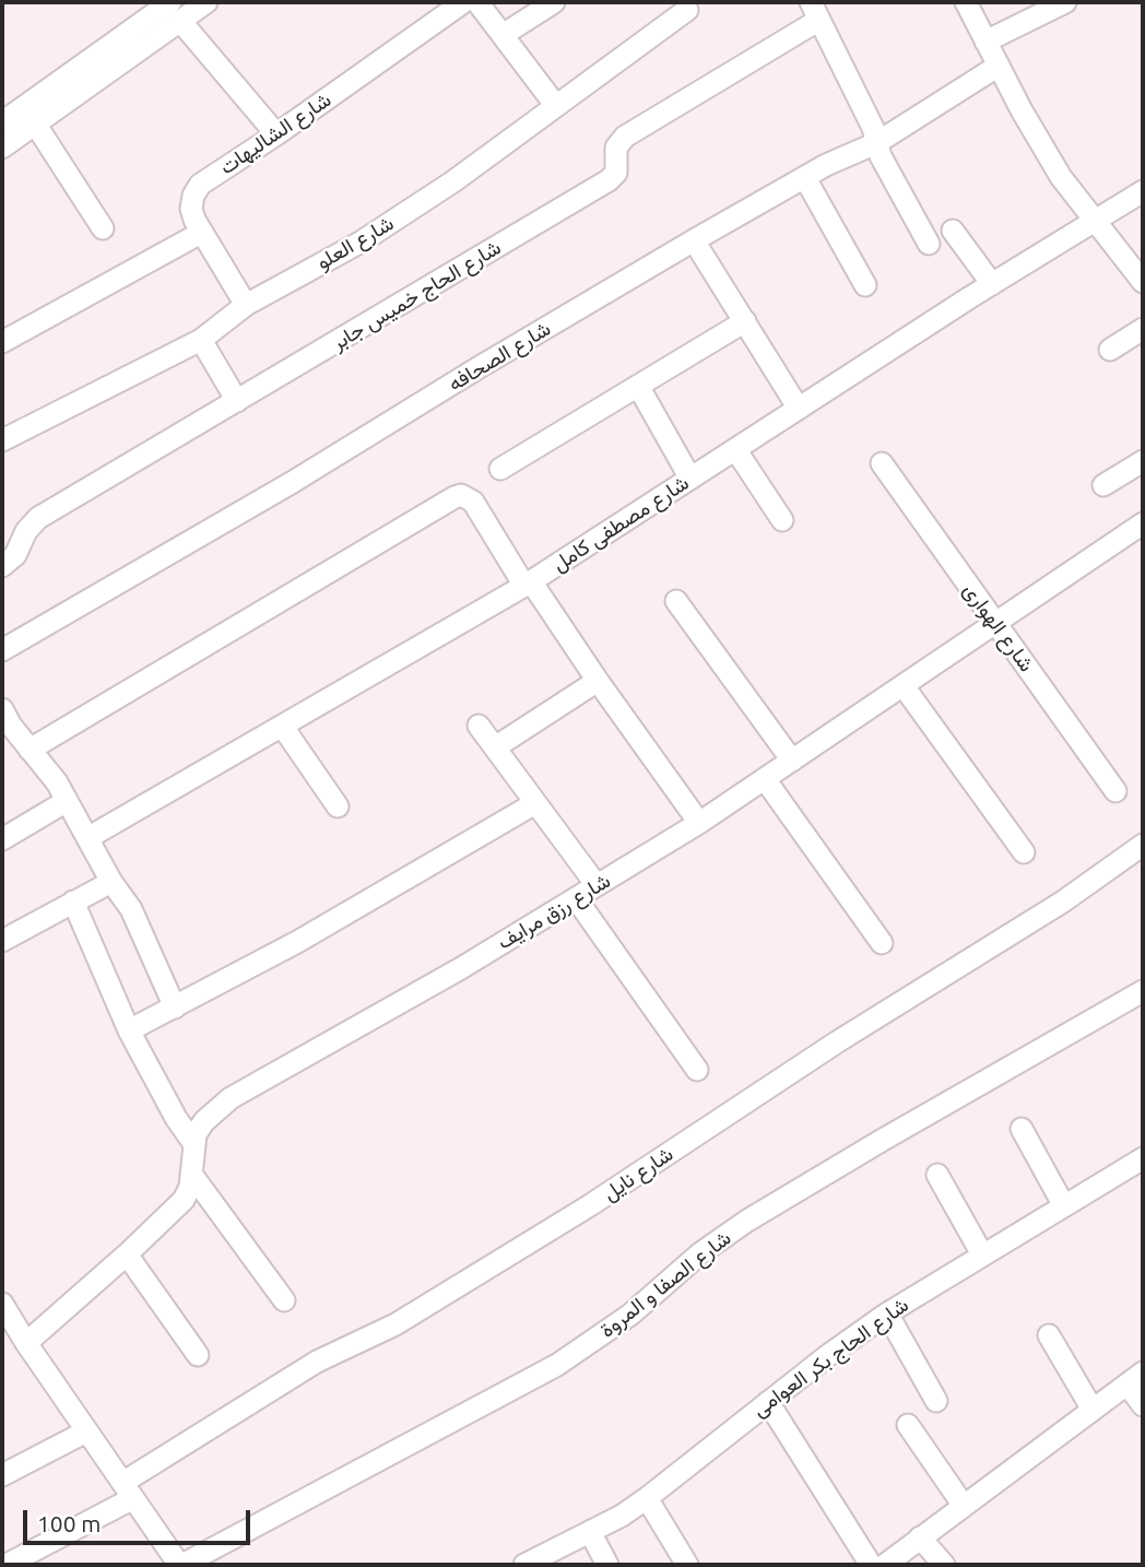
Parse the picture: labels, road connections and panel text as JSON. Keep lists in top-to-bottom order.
{
  "streets": {
    "street": [
      "شارع الشاليهات",
      "شارع العلو",
      "شارع الحاج خميس جابر",
      "شارع الصحافه",
      "شارع مصطفى كامل",
      "شارع الهوارى",
      "شارع رزق مرايف",
      "شارع نايل",
      "شارع الصفا و المروة",
      "شارع الحاج بكر العوامى"
    ]
  },
  "crossings": [
    ["شارع الشاليهات", "شارع العلو"],
    ["شارع الهوارى", "شارع رزق مرايف"]
  ],
  "scale_bar": "100 m"
}
